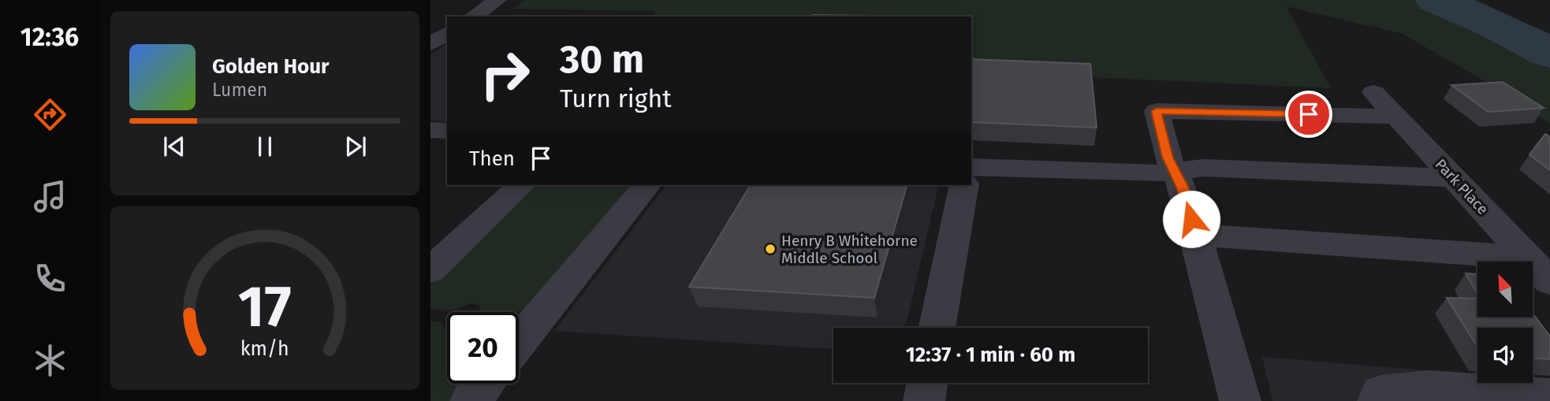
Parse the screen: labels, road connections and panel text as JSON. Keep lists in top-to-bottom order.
{
  "streets": {
    "street": ["Park Place"]
  },
  "places": ["Henry B Whitehorne Middle School"],
  "north": "top left",
  "page": {
    "tabs": "12:36",
    "turn": ["30 m", "Turn right"],
    "song": ["Golden Hour", "Lumen"],
    "then": "Then",
    "limit": "20",
    "trip": "12:37 · 1 min · 60 m",
    "gauge": ["17", "km/h"]
  }
}
